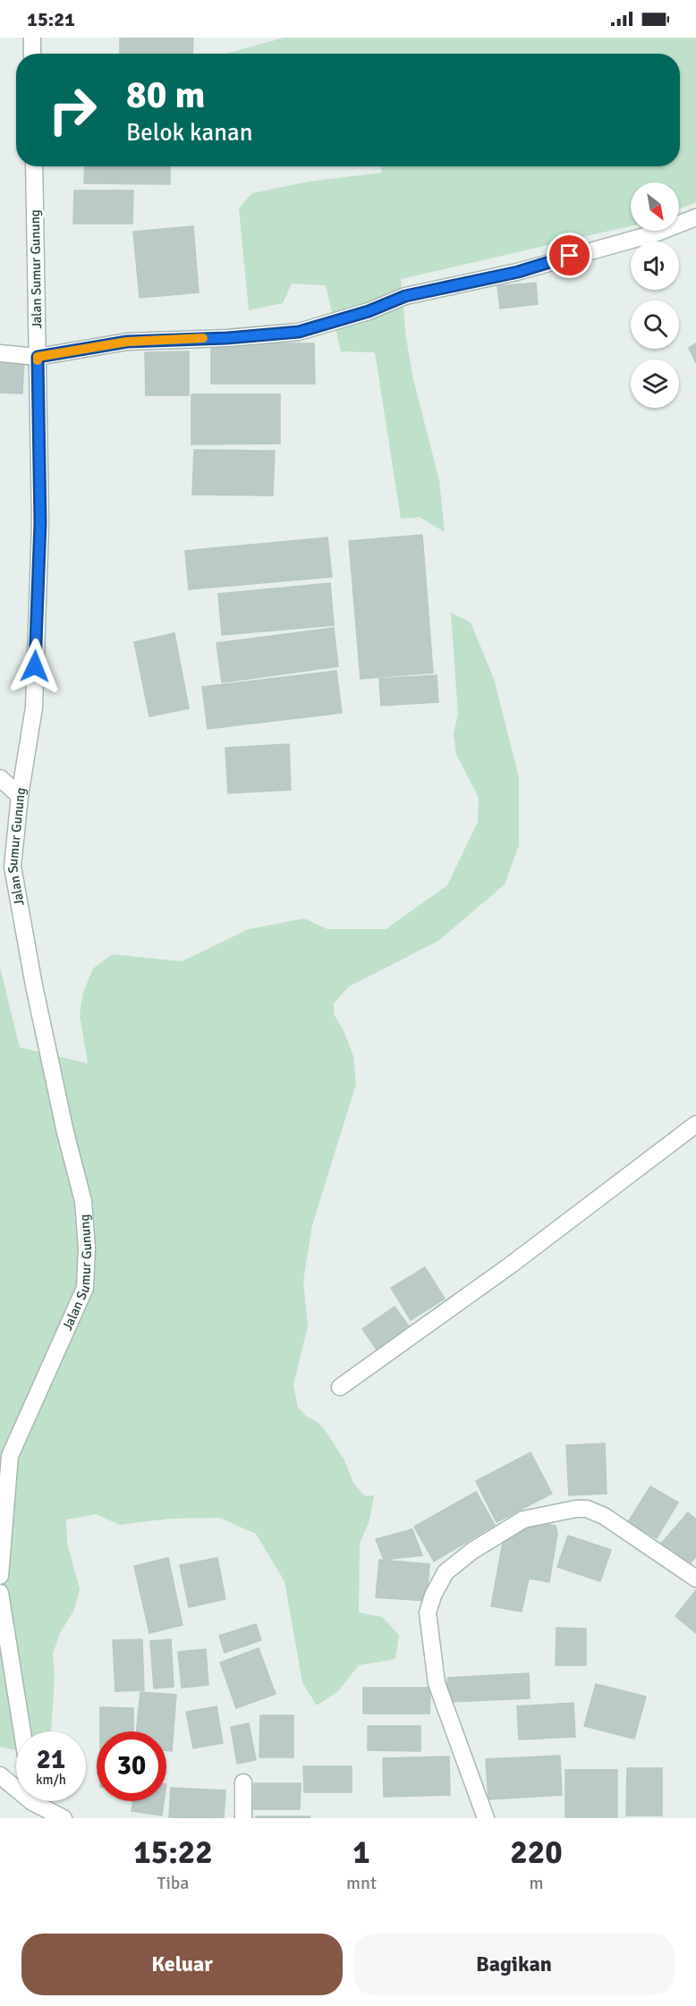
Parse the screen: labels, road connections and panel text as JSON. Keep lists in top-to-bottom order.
{
  "streets": {
    "street": ["Jalan Sumur Gunung"]
  },
  "north": "bottom right",
  "page": {
    "status": "15:21",
    "turn": ["80 m", "Belok kanan"],
    "speed": "21 km/h",
    "limit": "30",
    "eta": [
      "15:22",
      "Tiba",
      "1",
      "mnt",
      "220",
      "m"
    ],
    "buttons": ["Keluar", "Bagikan"]
  }
}
